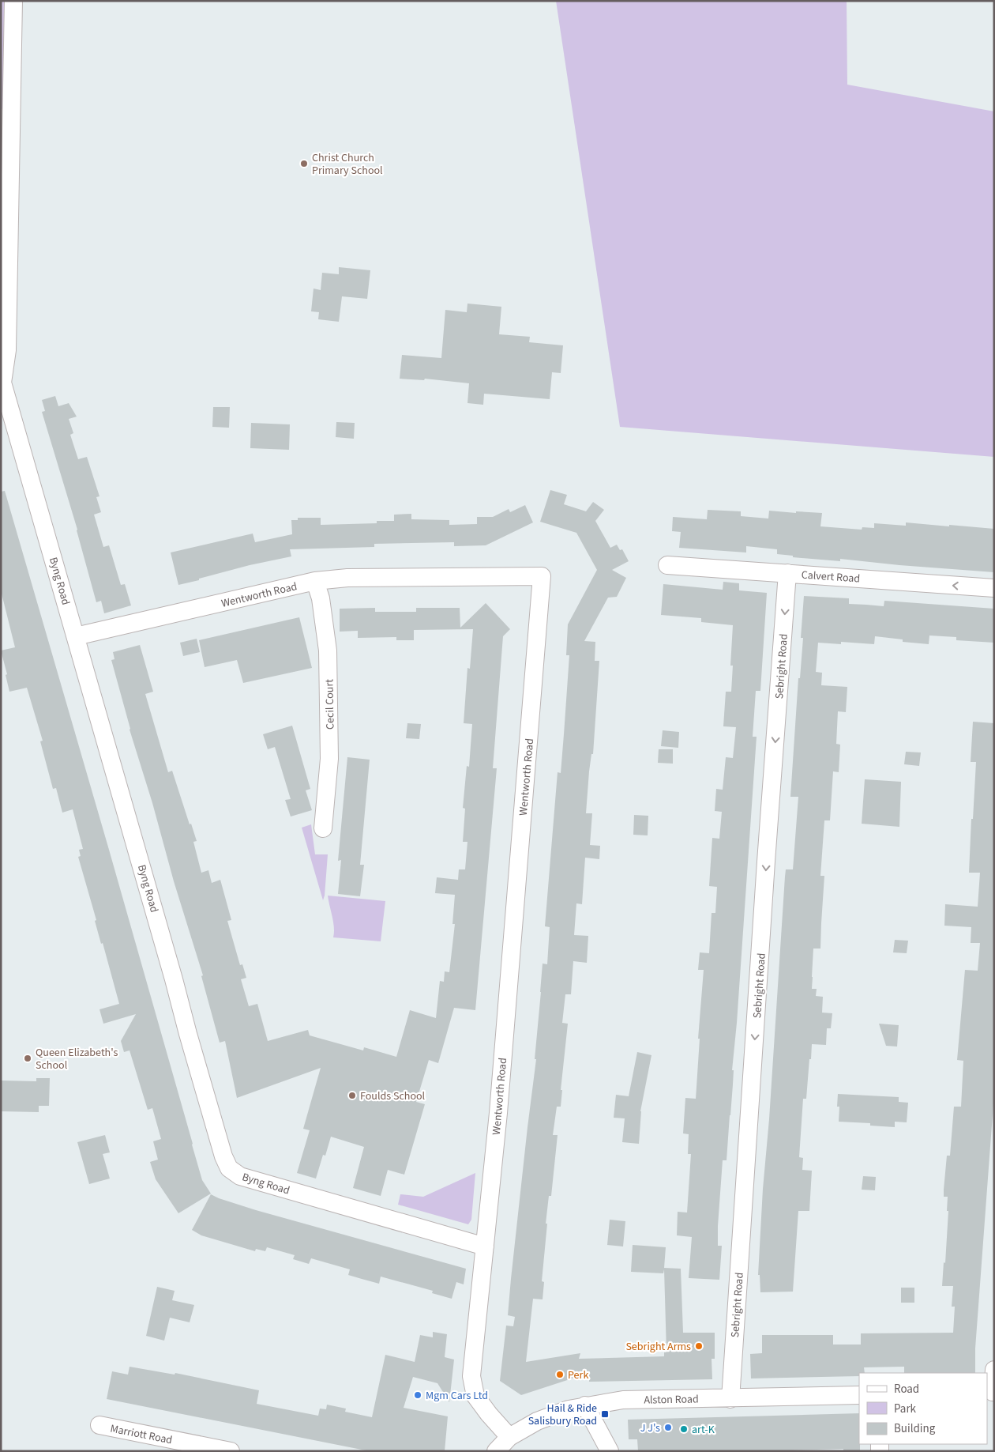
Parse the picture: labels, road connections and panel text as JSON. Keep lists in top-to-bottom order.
{
  "streets": {
    "street": [
      "Calvert Road",
      "Byng Road",
      "Wentworth Road",
      "Sebright Road",
      "Cecil Court",
      "Alston Road",
      "Marriott Road"
    ]
  },
  "crossings": [
    ["Calvert Road", "Sebright Road"],
    ["Byng Road", "Wentworth Road"],
    ["Wentworth Road", "Cecil Court"],
    ["Wentworth Road", "Alston Road"],
    ["Sebright Road", "Alston Road"]
  ],
  "one_way": ["Calvert Road", "Sebright Road"],
  "places": {
    "other": [
      "Christ Church Primary School",
      "Queen Elizabeth's School",
      "Foulds School",
      "Sebright Arms",
      "Perk",
      "Mgm Cars Ltd",
      "J J's",
      "art-K"
    ],
    "transit": ["Hail & Ride Salisbury Road"]
  },
  "legend": ["Road", "Park", "Building"]
}
